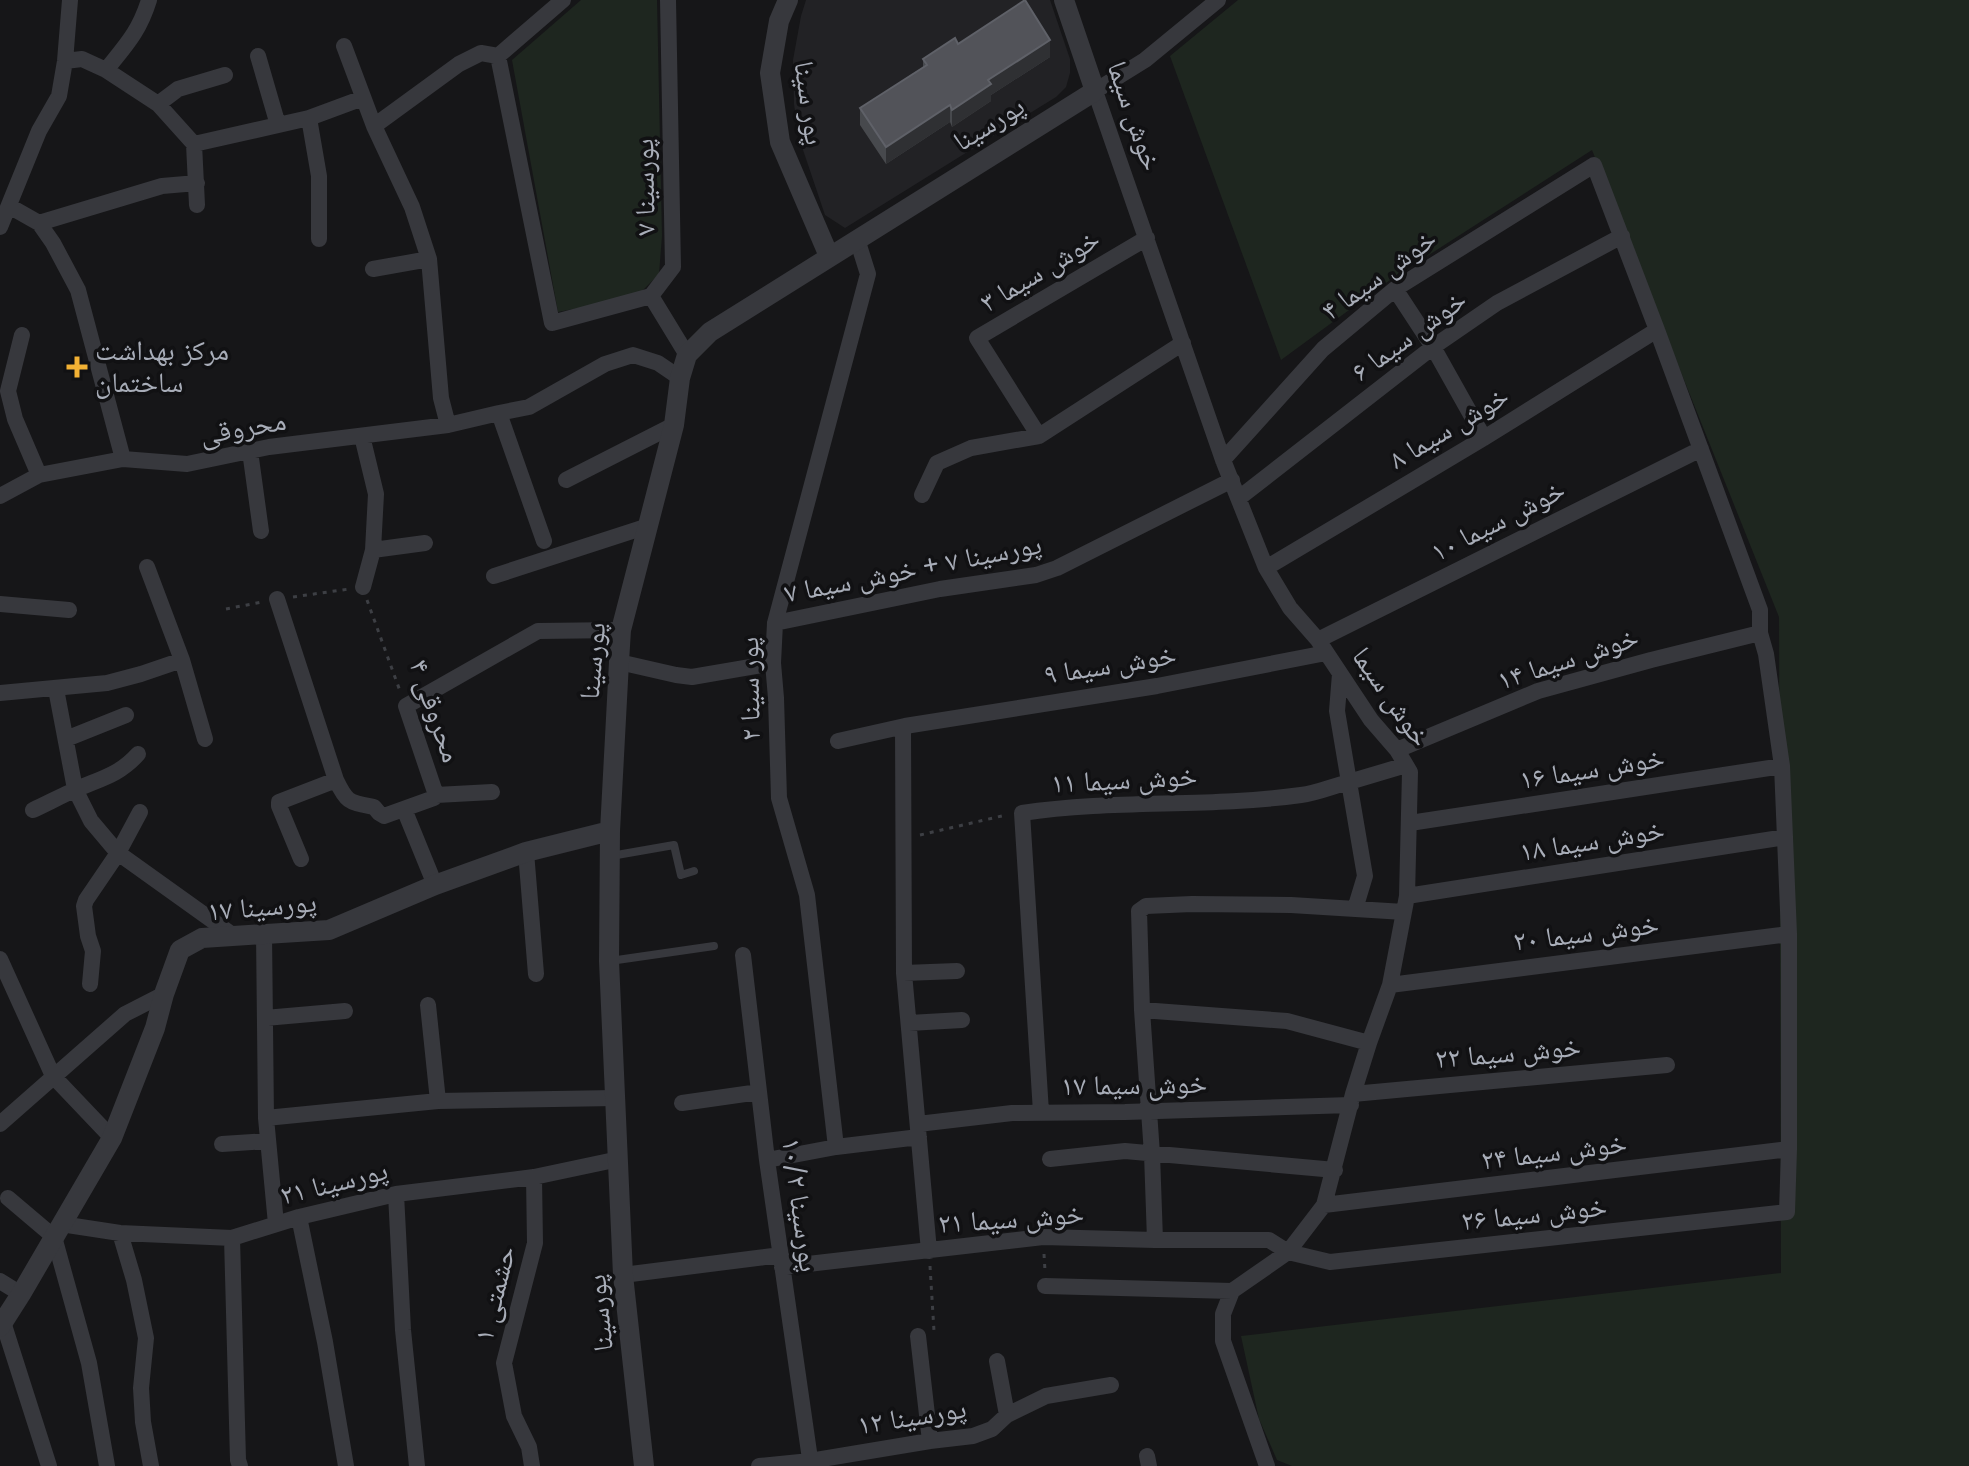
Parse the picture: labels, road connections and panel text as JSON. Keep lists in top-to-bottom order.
{
  "streets": {
    "street": [
      "پور سینا",
      "خوش سیما",
      "پورسینا",
      "پورسینا ۷",
      "خوش سیما ۳",
      "خوش سیما ۴",
      "خوش سیما ۶",
      "محروقی",
      "خوش سیما ۸",
      "خوش سیما ۱۰",
      "پورسینا ۷ + خوش سیما ۷",
      "خوش سیما ۱۴",
      "خوش سیما ۹",
      "پور سینا ۲",
      "محروقی ۴",
      "خوش سیما ۱۶",
      "خوش سیما ۱۱",
      "خوش سیما ۱۸",
      "پورسینا ۱۷",
      "خوش سیما ۲۰",
      "خوش سیما ۲۲",
      "خوش سیما ۱۷",
      "خوش سیما ۲۴",
      "پورسینا ۲۱",
      "پورسینا ۱۰/۲",
      "خوش سیما ۲۶",
      "خوش سیما ۲۱",
      "حشمتی ۱",
      "پورسینا ۱۲"
    ]
  },
  "crossings": [
    ["پور سینا", "پورسینا"],
    ["خوش سیما", "پورسینا"],
    ["خوش سیما", "خوش سیما ۳"],
    ["خوش سیما", "خوش سیما ۴"],
    ["خوش سیما", "خوش سیما ۶"],
    ["خوش سیما", "خوش سیما ۸"],
    ["خوش سیما", "خوش سیما ۱۰"],
    ["خوش سیما", "پورسینا ۷ + خوش سیما ۷"],
    ["خوش سیما", "خوش سیما ۱۴"],
    ["خوش سیما", "خوش سیما ۹"],
    ["خوش سیما", "خوش سیما ۱۶"],
    ["خوش سیما", "خوش سیما ۱۱"],
    ["خوش سیما", "خوش سیما ۱۸"],
    ["خوش سیما", "خوش سیما ۲۰"],
    ["خوش سیما", "خوش سیما ۲۲"],
    ["خوش سیما", "خوش سیما ۱۷"],
    ["خوش سیما", "خوش سیما ۲۴"],
    ["خوش سیما", "خوش سیما ۲۶"],
    ["خوش سیما", "خوش سیما ۲۱"],
    ["پورسینا", "محروقی"],
    ["پورسینا", "پور سینا ۲"],
    ["پورسینا", "پورسینا ۱۷"],
    ["پورسینا", "پورسینا ۲۱"],
    ["پورسینا", "خوش سیما ۲۱"],
    ["خوش سیما ۴", "خوش سیما ۶"],
    ["خوش سیما ۱۰", "خوش سیما ۹"],
    ["پورسینا ۷ + خوش سیما ۷", "پور سینا ۲"],
    ["پور سینا ۲", "خوش سیما ۱۷"],
    ["پورسینا ۱۷", "پورسینا ۲۱"],
    ["خوش سیما ۲۲", "خوش سیما ۱۷"],
    ["خوش سیما ۱۷", "پورسینا ۱۰/۲"],
    ["خوش سیما ۲۴", "خوش سیما ۲۶"],
    ["پورسینا ۲۱", "حشمتی ۱"],
    ["پورسینا ۱۰/۲", "خوش سیما ۲۱"],
    ["پورسینا ۱۰/۲", "پورسینا ۱۲"],
    ["خوش سیما ۲۶", "خوش سیما ۲۱"]
  ],
  "places": {
    "health": ["مرکز بهداشت ساختمان"]
  }
}
